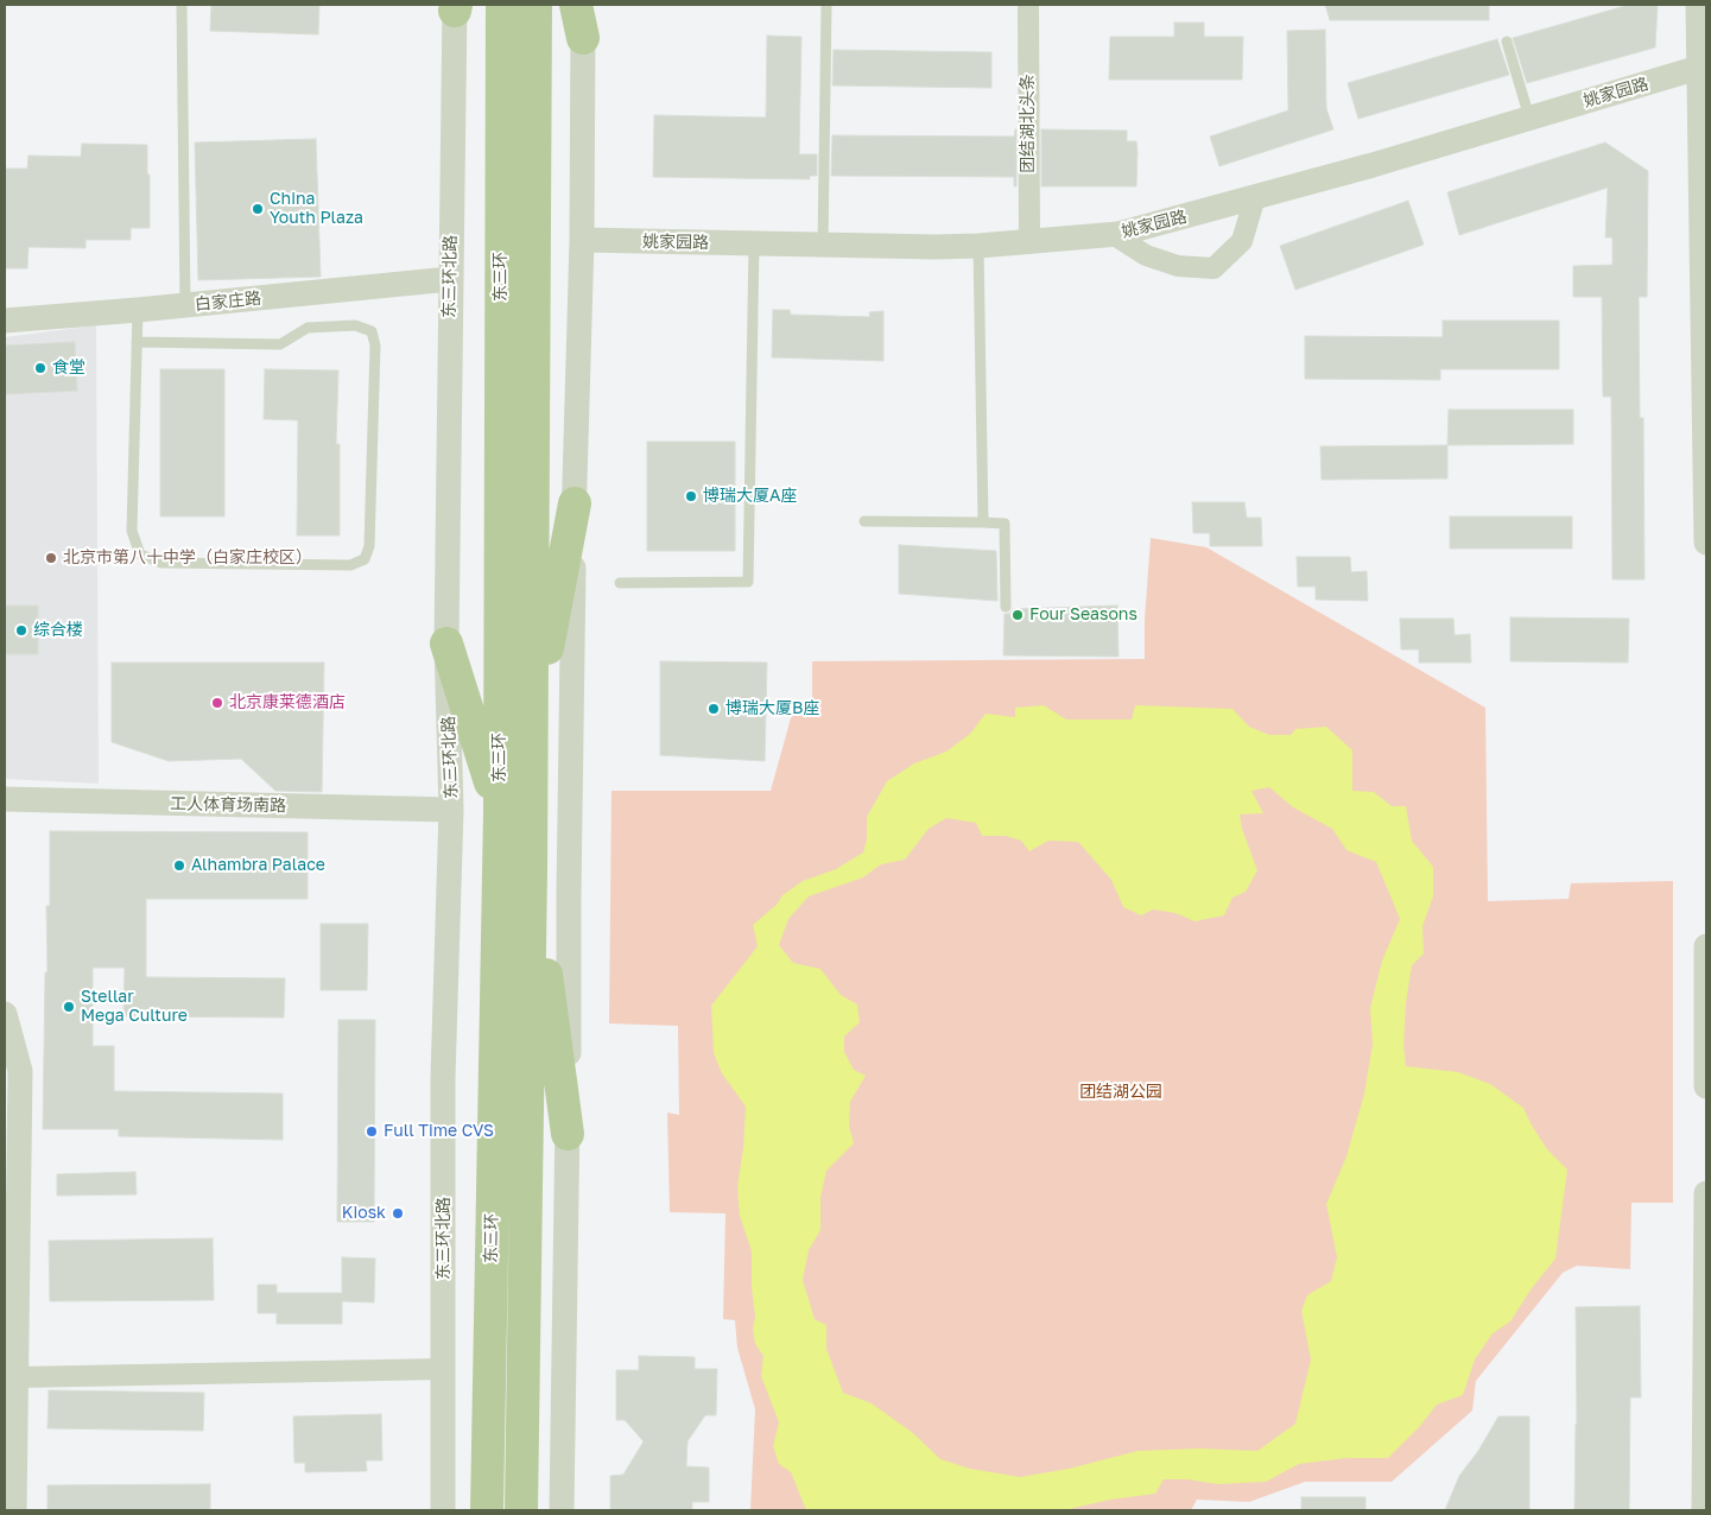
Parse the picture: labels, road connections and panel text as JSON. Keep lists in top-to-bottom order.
{
  "streets": {
    "highway": ["东三环"],
    "street": [
      "姚家园路",
      "团结湖北头条",
      "东三环北路",
      "白家庄路",
      "工人体育场南路"
    ]
  },
  "crossings": [
    ["姚家园路", "团结湖北头条"],
    ["东三环北路", "白家庄路"],
    ["东三环北路", "工人体育场南路"]
  ],
  "parks": ["团结湖公园"],
  "places": [
    "China Youth Plaza",
    "食堂",
    "博瑞大厦A座",
    "北京市第八十中学（白家庄校区）",
    "Four Seasons",
    "综合楼",
    "北京康莱德酒店",
    "博瑞大厦B座",
    "Alhambra Palace",
    "Stellar Mega Culture",
    "Full Time CVS",
    "Kiosk"
  ]
}
